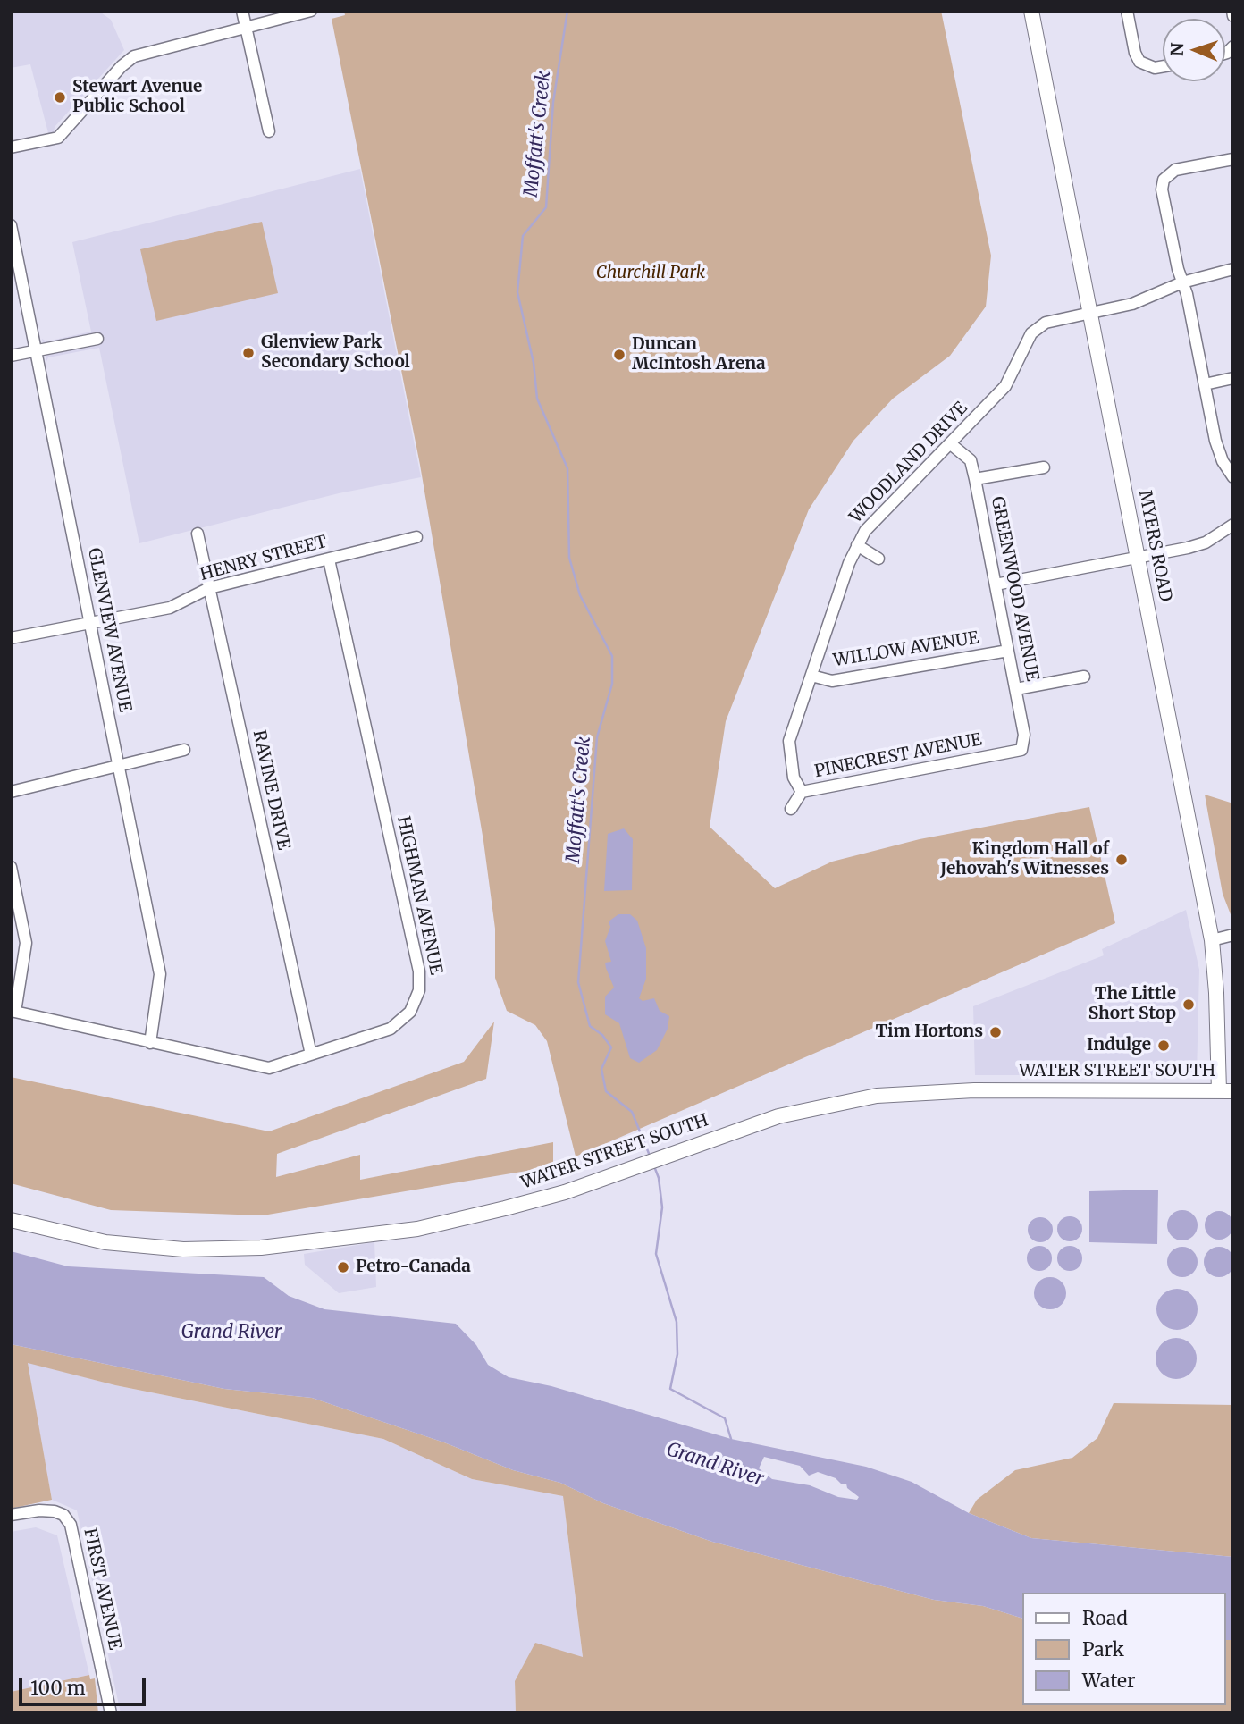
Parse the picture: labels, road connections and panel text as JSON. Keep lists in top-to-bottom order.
{
  "streets": {
    "main road": ["MYERS ROAD", "WATER STREET SOUTH"],
    "street": [
      "WOODLAND DRIVE",
      "HENRY STREET",
      "GREENWOOD AVENUE",
      "GLENVIEW AVENUE",
      "WILLOW AVENUE",
      "PINECREST AVENUE",
      "RAVINE DRIVE",
      "HIGHMAN AVENUE",
      "FIRST AVENUE"
    ]
  },
  "crossings": [
    ["WOODLAND DRIVE", "MYERS ROAD"],
    ["WOODLAND DRIVE", "GREENWOOD AVENUE"],
    ["WOODLAND DRIVE", "WILLOW AVENUE"],
    ["WOODLAND DRIVE", "PINECREST AVENUE"],
    ["MYERS ROAD", "WATER STREET SOUTH"],
    ["HENRY STREET", "GLENVIEW AVENUE"],
    ["HENRY STREET", "RAVINE DRIVE"],
    ["HENRY STREET", "HIGHMAN AVENUE"],
    ["GREENWOOD AVENUE", "WILLOW AVENUE"],
    ["GREENWOOD AVENUE", "PINECREST AVENUE"],
    ["GLENVIEW AVENUE", "HIGHMAN AVENUE"],
    ["RAVINE DRIVE", "HIGHMAN AVENUE"]
  ],
  "water": ["Moffatt's Creek", "Grand River"],
  "parks": ["Churchill Park"],
  "places": [
    "Stewart Avenue Public School",
    "Glenview Park Secondary School",
    "Duncan McIntosh Arena",
    "Kingdom Hall of Jehovah's Witnesses",
    "The Little Short Stop",
    "Tim Hortons",
    "Indulge",
    "Petro-Canada"
  ],
  "legend": ["Road", "Park", "Water"],
  "scale_bar": "100 m",
  "north": "left"
}
